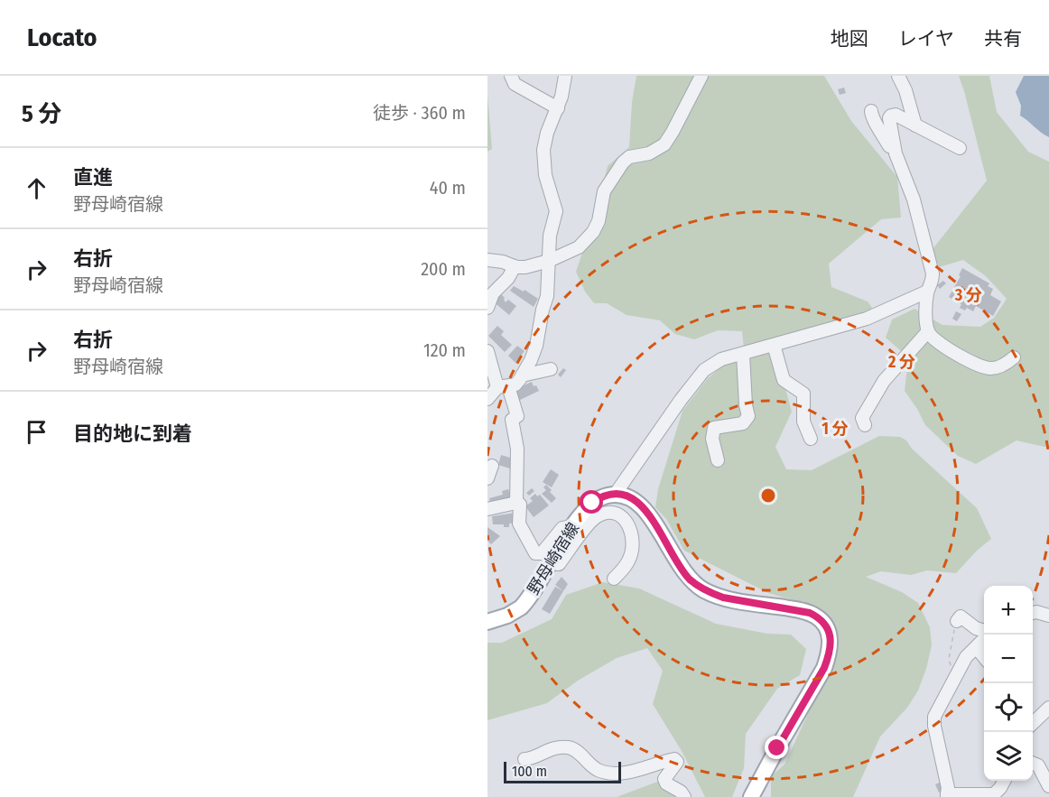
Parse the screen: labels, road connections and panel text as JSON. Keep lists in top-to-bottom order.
{
  "streets": {
    "main road": ["野母崎宿線"]
  },
  "scale_bar": "100 m",
  "page": {
    "header": "Locato",
    "nav": ["地図", "レイヤ", "共有"],
    "heading": ["5 分", "徒歩 · 360 m"],
    "list": [
      ["直進", "野母崎宿線", "40 m"],
      ["右折", "野母崎宿線", "200 m"],
      ["右折", "野母崎宿線", "120 m"],
      "目的地に到着"
    ],
    "map_buttons": ["+", "−"],
    "scale": "100 m"
  },
  "rings": ["3 分", "2 分", "1 分"]
}
